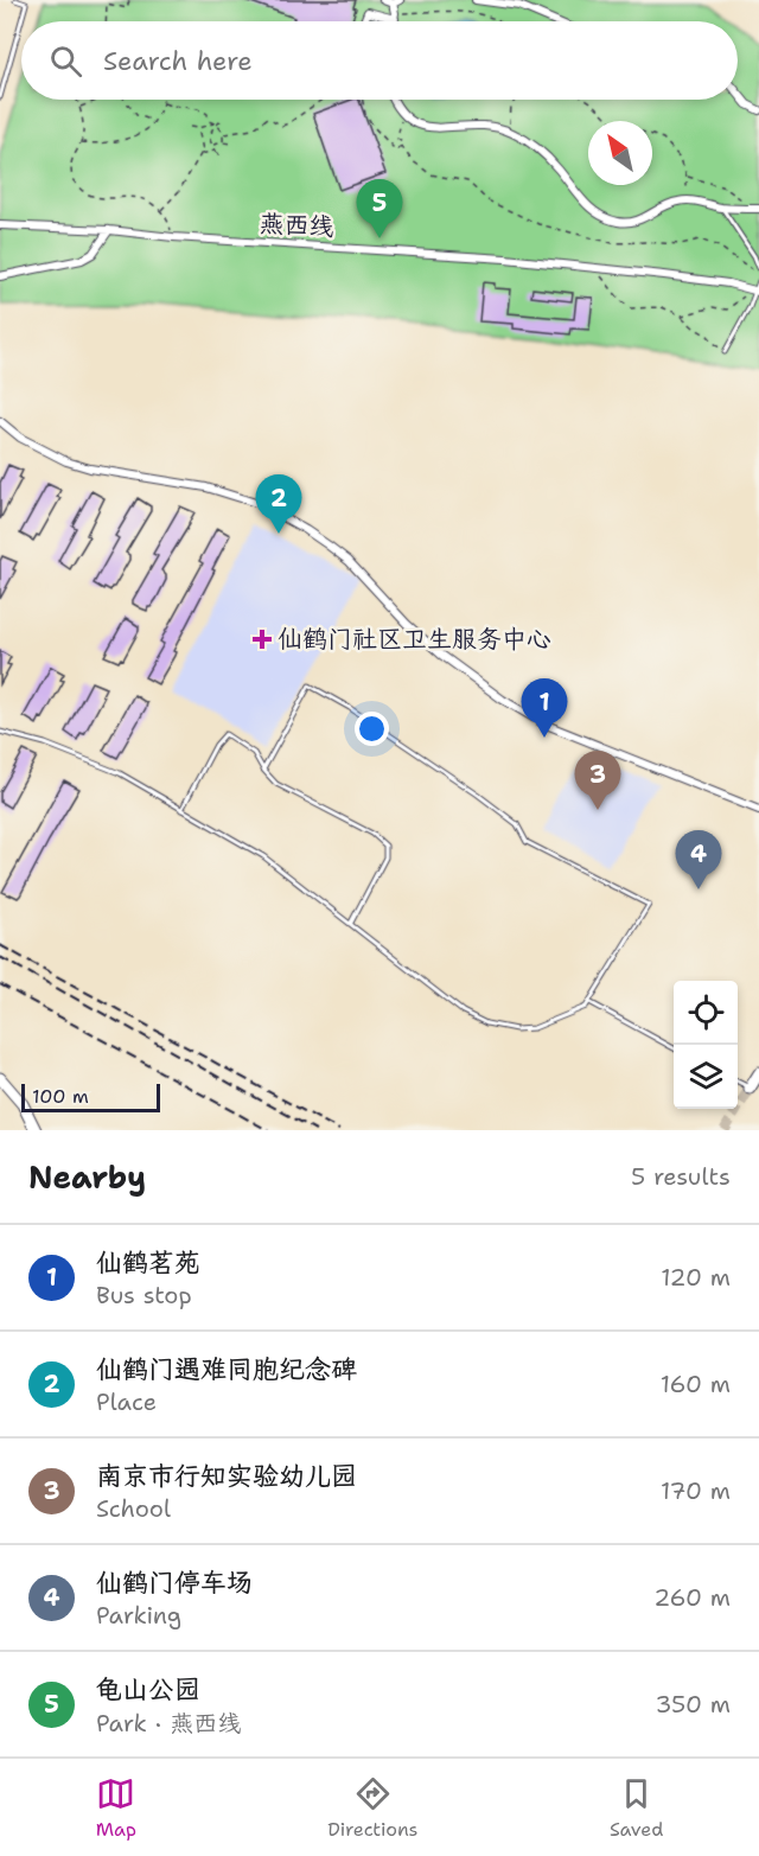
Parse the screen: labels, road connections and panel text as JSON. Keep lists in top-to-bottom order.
{
  "streets": {
    "street": ["燕西线"]
  },
  "places": {
    "health": ["仙鹤门社区卫生服务中心"]
  },
  "scale_bar": "100 m",
  "north": "top left",
  "page": {
    "search": "Search here",
    "pins": [
      "5",
      "2",
      "1",
      "3",
      "4"
    ],
    "scale": "100 m",
    "heading": ["Nearby", "5 results"],
    "list": [
      {
        "mark": "1",
        "name": "仙鹤茗苑",
        "note": "Bus stop",
        "value": "120 m"
      },
      {
        "mark": "2",
        "name": "仙鹤门遇难同胞纪念碑",
        "note": "Place",
        "value": "160 m"
      },
      {
        "mark": "3",
        "name": "南京市行知实验幼儿园",
        "note": "School",
        "value": "170 m"
      },
      {
        "mark": "4",
        "name": "仙鹤门停车场",
        "note": "Parking",
        "value": "260 m"
      },
      {
        "mark": "5",
        "name": "龟山公园",
        "note": "Park · 燕西线",
        "value": "350 m"
      }
    ],
    "nav": ["Map", "Directions", "Saved"]
  }
}
